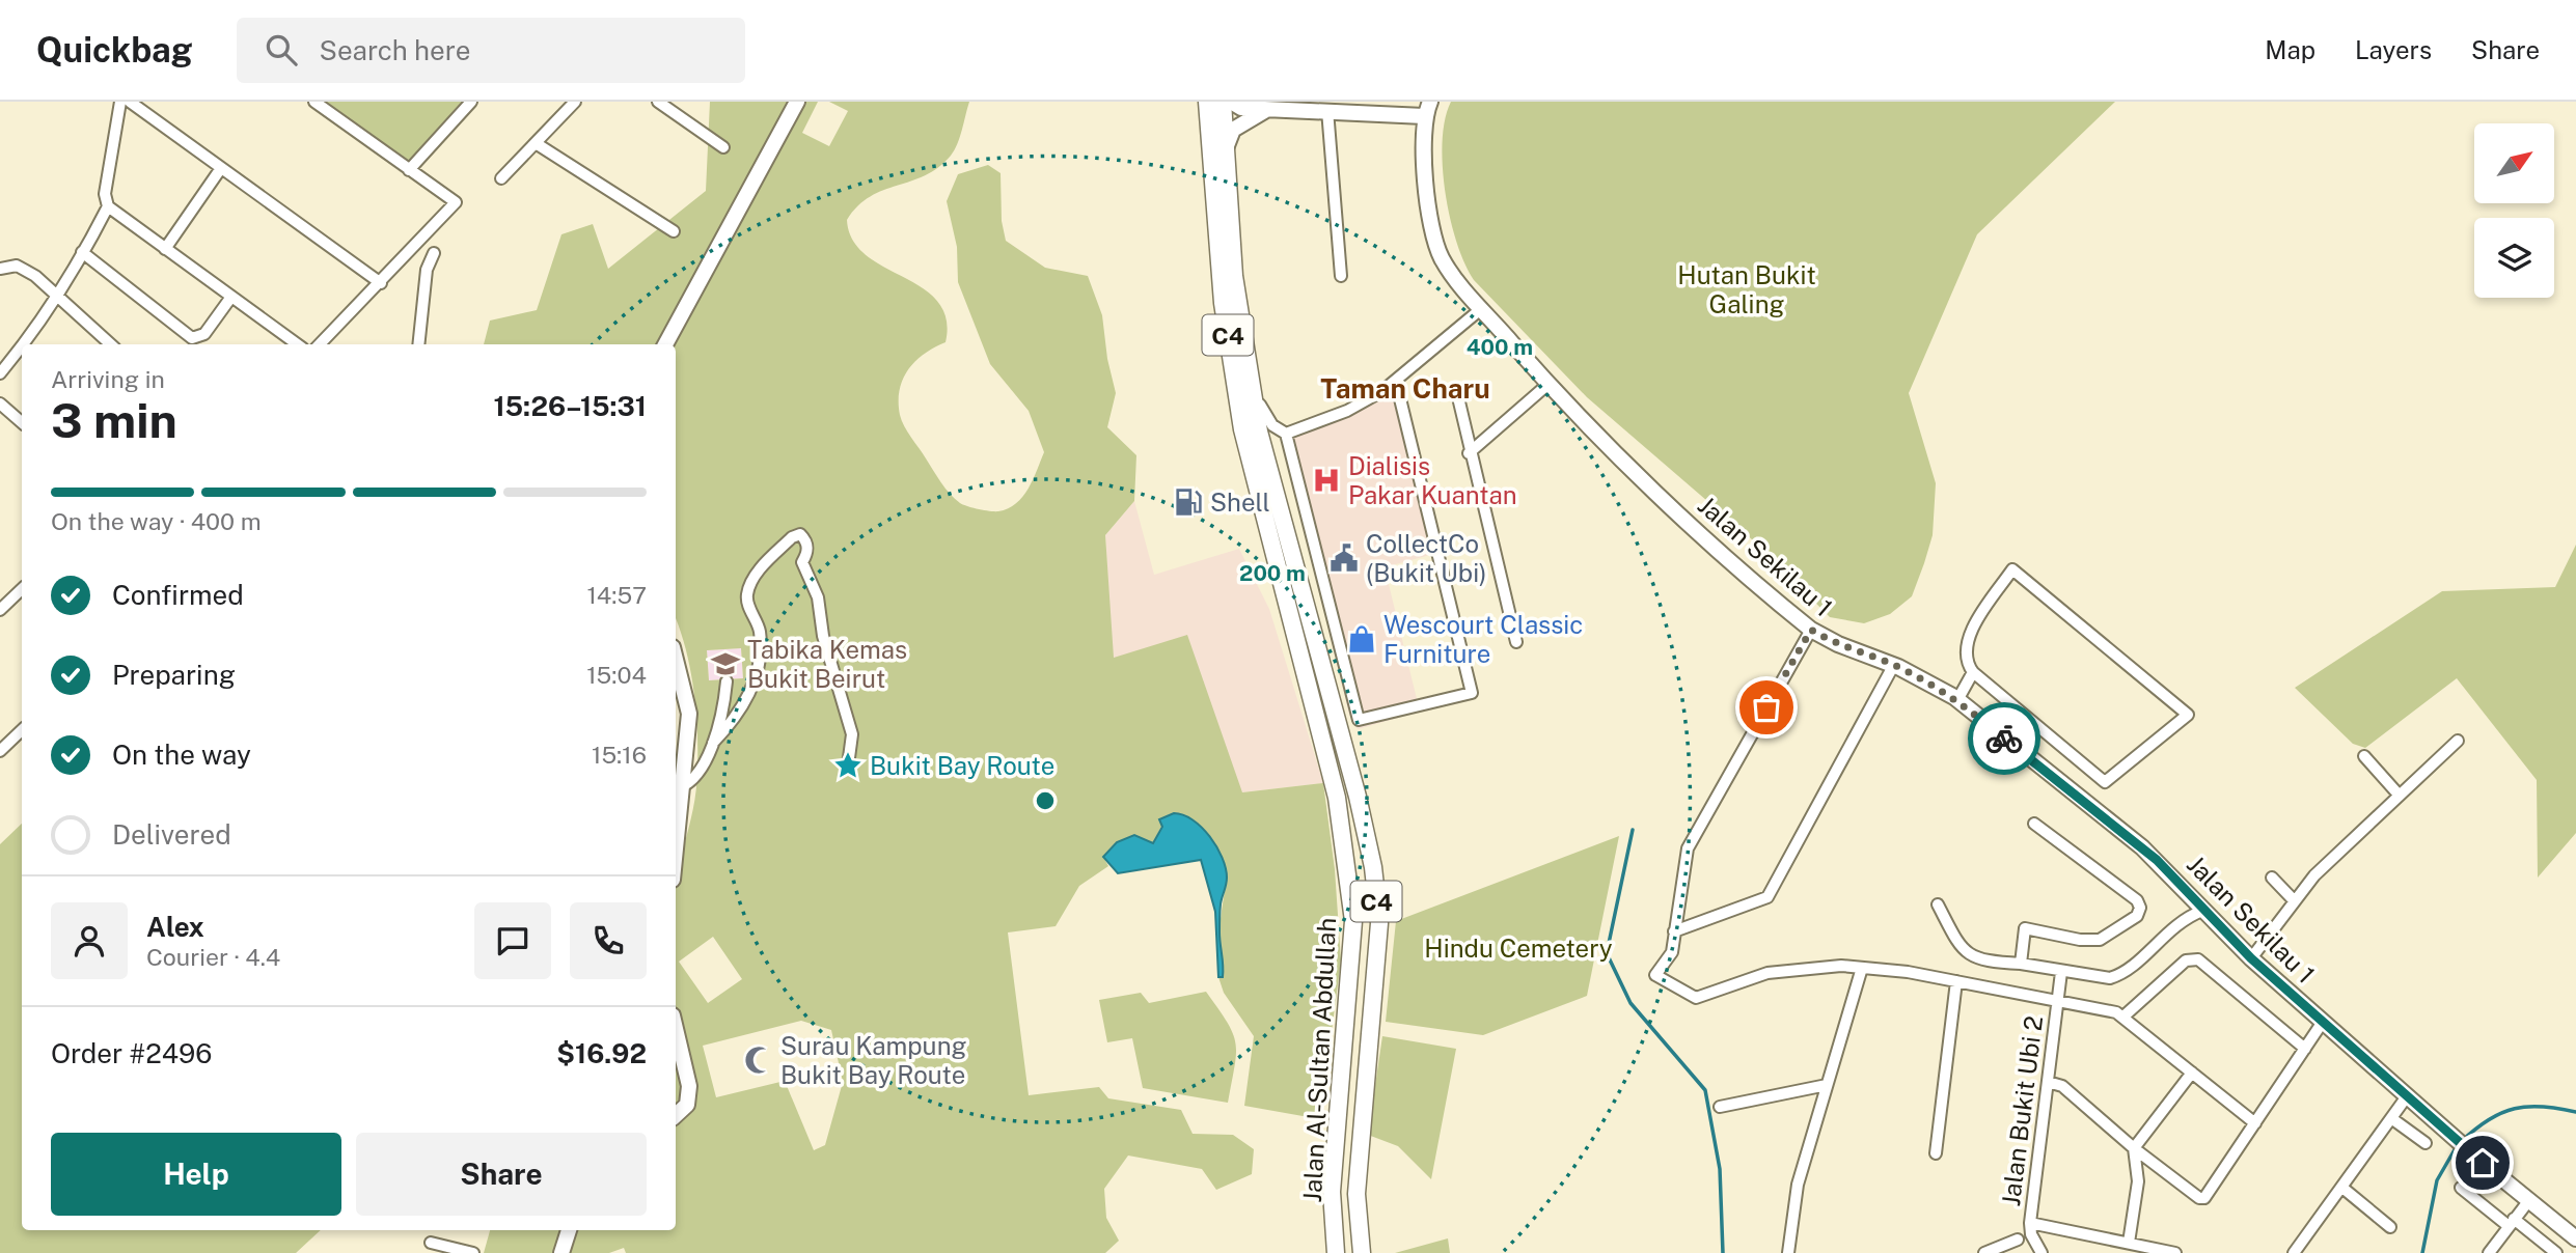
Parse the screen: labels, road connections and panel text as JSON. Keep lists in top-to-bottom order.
{
  "streets": {
    "main road": ["C4", "Jalan Al-Sultan Abdullah"],
    "street": ["Jalan Sekilau 1", "Jalan Bukit Ubi 2"]
  },
  "districts": ["Taman Charu"],
  "parks": ["Hutan Bukit Galing", "Hindu Cemetery"],
  "places": {
    "hospital": ["Dialisis Pakar Kuantan"],
    "fuel station": ["Shell"],
    "public building": ["CollectCo (Bukit Ubi)"],
    "shop": ["Wescourt Classic Furniture"],
    "school or university": ["Tabika Kemas Bukit Beirut"],
    "place": ["Bukit Bay Route"],
    "mosque": ["Surau Kampung Bukit Bay Route"]
  },
  "north": "top right",
  "page": {
    "header": "Quickbag",
    "search": "Search here",
    "nav": ["Map", "Layers", "Share"],
    "heading": ["3 min", "Arriving in", "15:26–15:31"],
    "panel": [
      "Alex",
      "Courier · 4.4",
      "Order #2496",
      "$16.92"
    ],
    "bar": "On the way · 400 m",
    "list": [
      ["Confirmed", "14:57"],
      ["Preparing", "15:04"],
      ["On the way", "15:16"],
      "Delivered"
    ],
    "buttons": ["Help", "Share"]
  },
  "rings": ["400 m", "200 m"]
}
